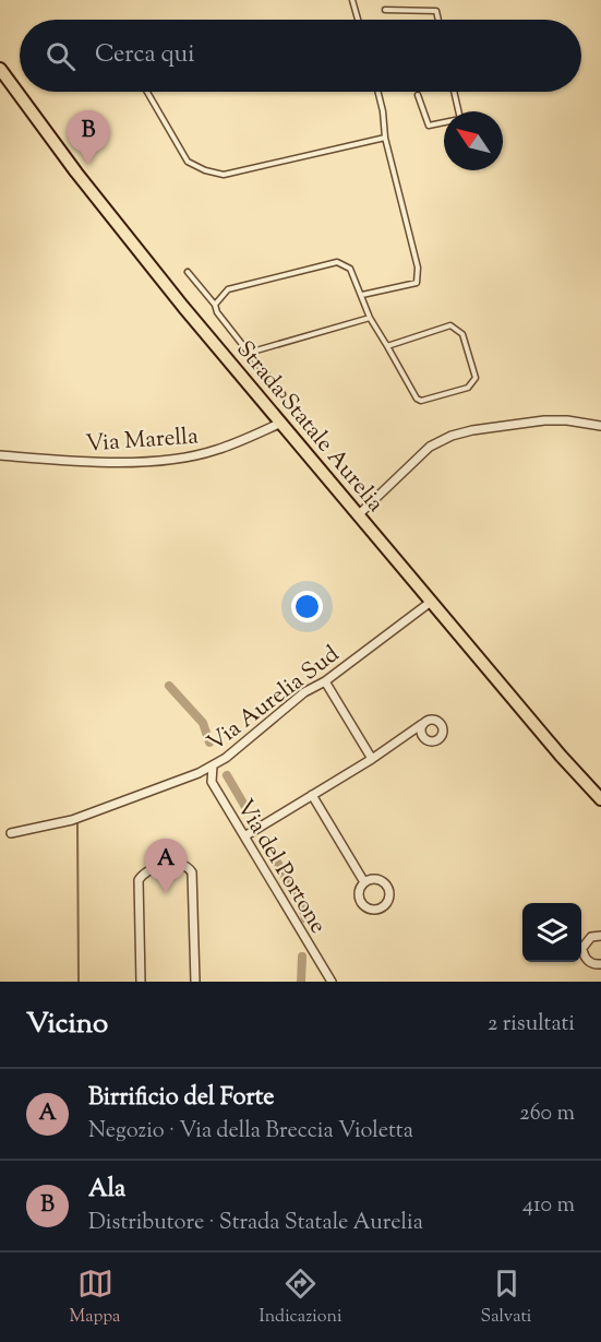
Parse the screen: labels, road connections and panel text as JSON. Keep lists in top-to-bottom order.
{
  "streets": {
    "main road": ["Strada Statale Aurelia"],
    "street": ["Via Marella", "Via Aurelia Sud", "Via del Portone"]
  },
  "crossings": [
    ["Strada Statale Aurelia", "Via Marella"],
    ["Strada Statale Aurelia", "Via Aurelia Sud"],
    ["Via Aurelia Sud", "Via del Portone"]
  ],
  "north": "top left",
  "page": {
    "search": "Cerca qui",
    "pins": ["B", "A"],
    "heading": ["Vicino", "2 risultati"],
    "list": [
      {
        "mark": "A",
        "name": "Birrificio del Forte",
        "note": "Negozio · Via della Breccia Violetta",
        "value": "260 m"
      },
      {
        "mark": "B",
        "name": "Ala",
        "note": "Distributore · Strada Statale Aurelia",
        "value": "410 m"
      }
    ],
    "nav": ["Mappa", "Indicazioni", "Salvati"]
  }
}
